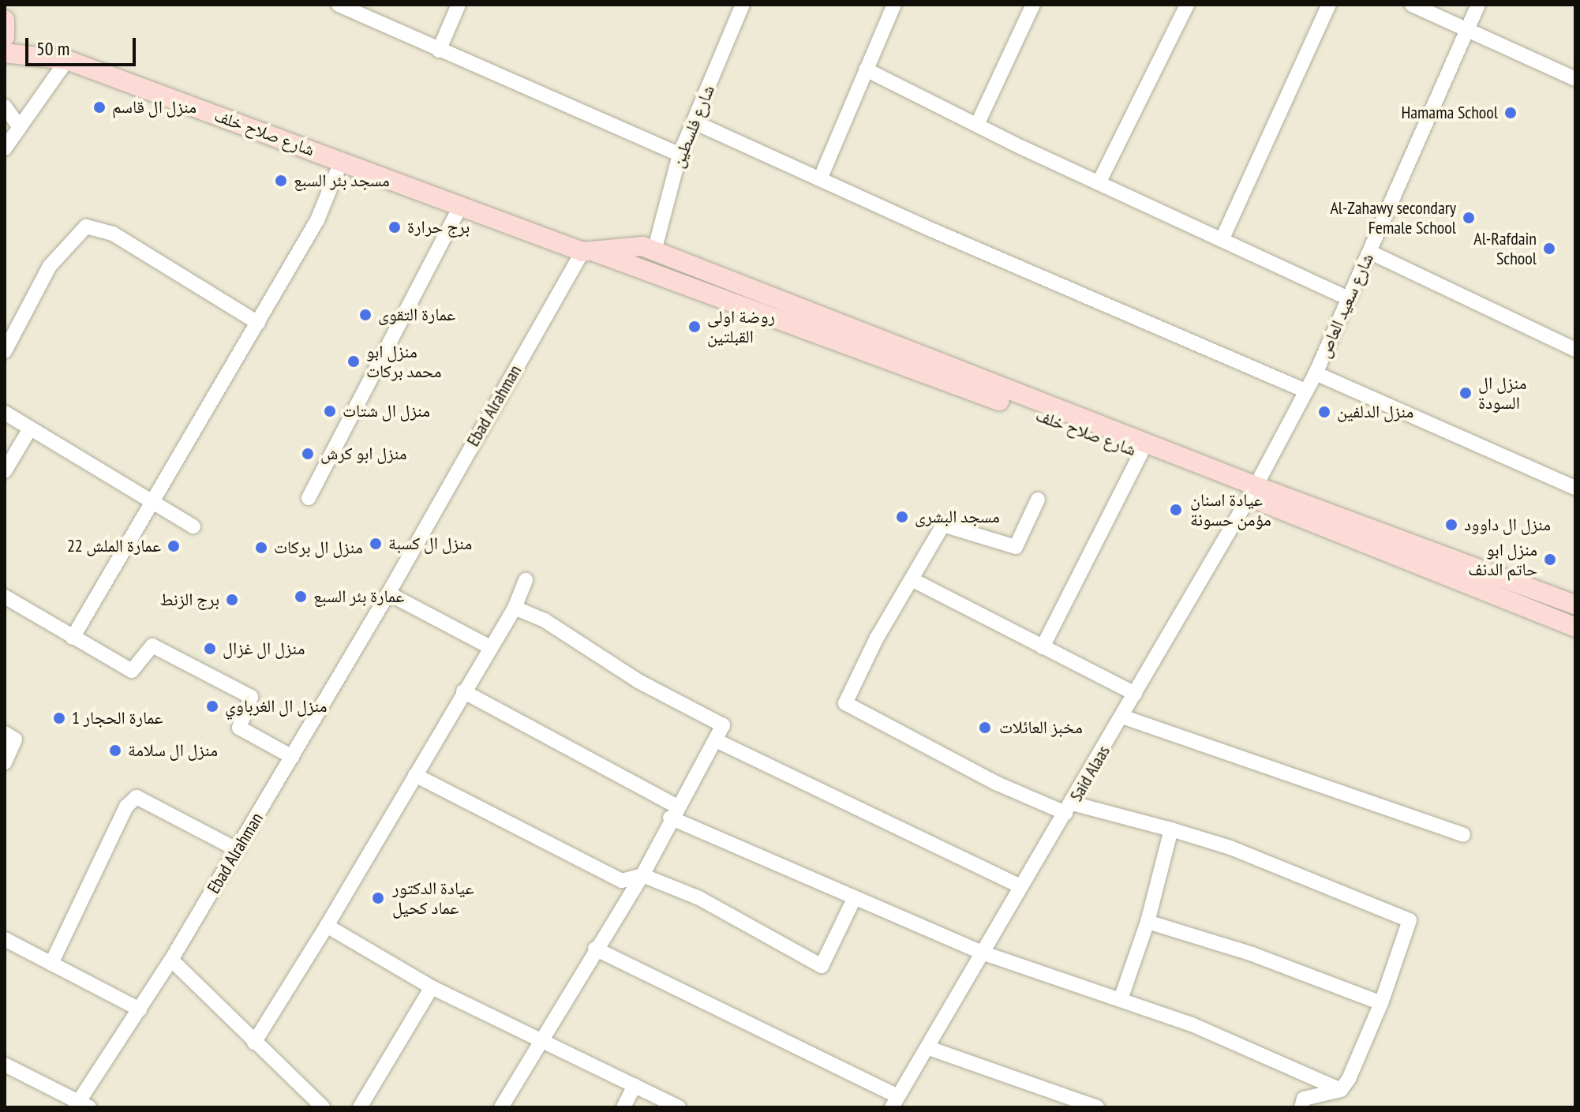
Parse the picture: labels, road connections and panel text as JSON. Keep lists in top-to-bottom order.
{
  "streets": {
    "main road": ["شارع صلاح خلف"],
    "street": [
      "شارع فلسطين",
      "شارع سعيد العاص",
      "Ebad Alrahman",
      "Said Alaas"
    ]
  },
  "crossings": [
    ["شارع فلسطين", "شارع صلاح خلف"],
    ["شارع صلاح خلف", "شارع سعيد العاص"],
    ["شارع صلاح خلف", "Ebad Alrahman"],
    ["شارع صلاح خلف", "Said Alaas"],
    ["شارع سعيد العاص", "Said Alaas"]
  ],
  "places": [
    "منزل ال قاسم",
    "Hamama School",
    "مسجد بئر السبع",
    "Al-Zahawy secondary Female School",
    "برج حرارة",
    "Al-Rafdain School",
    "عمارة التقوى",
    "روضة اولى القبلتين",
    "منزل ابو محمد بركات",
    "منزل ال السودة",
    "منزل ال شتات",
    "منزل الدلفين",
    "منزل ابو كرش",
    "عيادة اسنان مؤمن حسونة",
    "مسجد البشرى",
    "منزل ال داوود",
    "منزل ال كسبة",
    "عمارة الملش 22",
    "منزل ال بركات",
    "منزل ابو حاتم الدنف",
    "عمارة بئر السبع",
    "برج الزنط",
    "منزل ال غزال",
    "منزل ال الغرباوي",
    "عمارة الحجار 1",
    "مخبز العائلات",
    "منزل ال سلامة",
    "عيادة الدكتور عماد كحيل"
  ],
  "scale_bar": "50 m"
}
